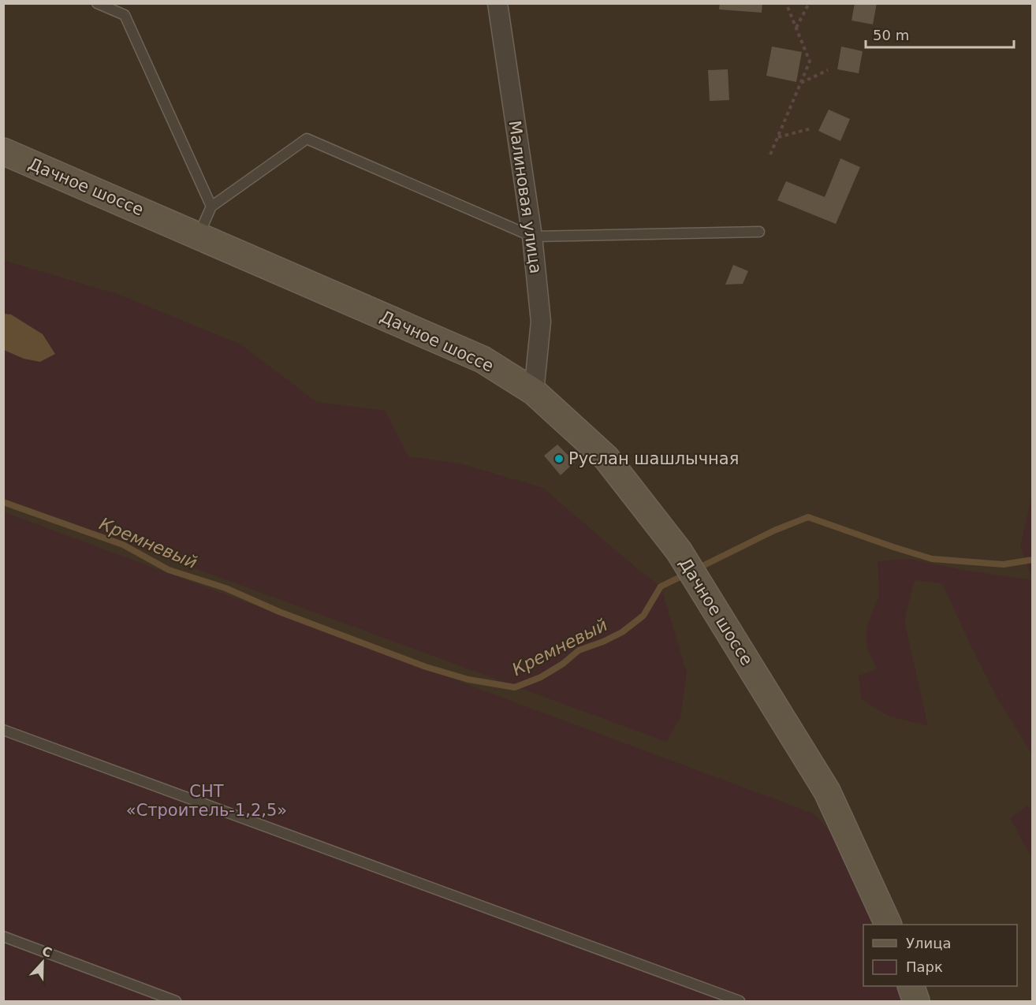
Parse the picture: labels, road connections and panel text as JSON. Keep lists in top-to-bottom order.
{
  "streets": {
    "main road": ["Дачное шоссе"],
    "street": ["Малиновая улица"]
  },
  "crossings": [
    ["Дачное шоссе", "Малиновая улица"]
  ],
  "water": ["Кремневый"],
  "parks": ["СНТ «Строитель-1,2,5»"],
  "places": ["Руслан шашлычная"],
  "legend": ["Улица", "Парк"],
  "scale_bar": "50 m",
  "north": "top"
}
